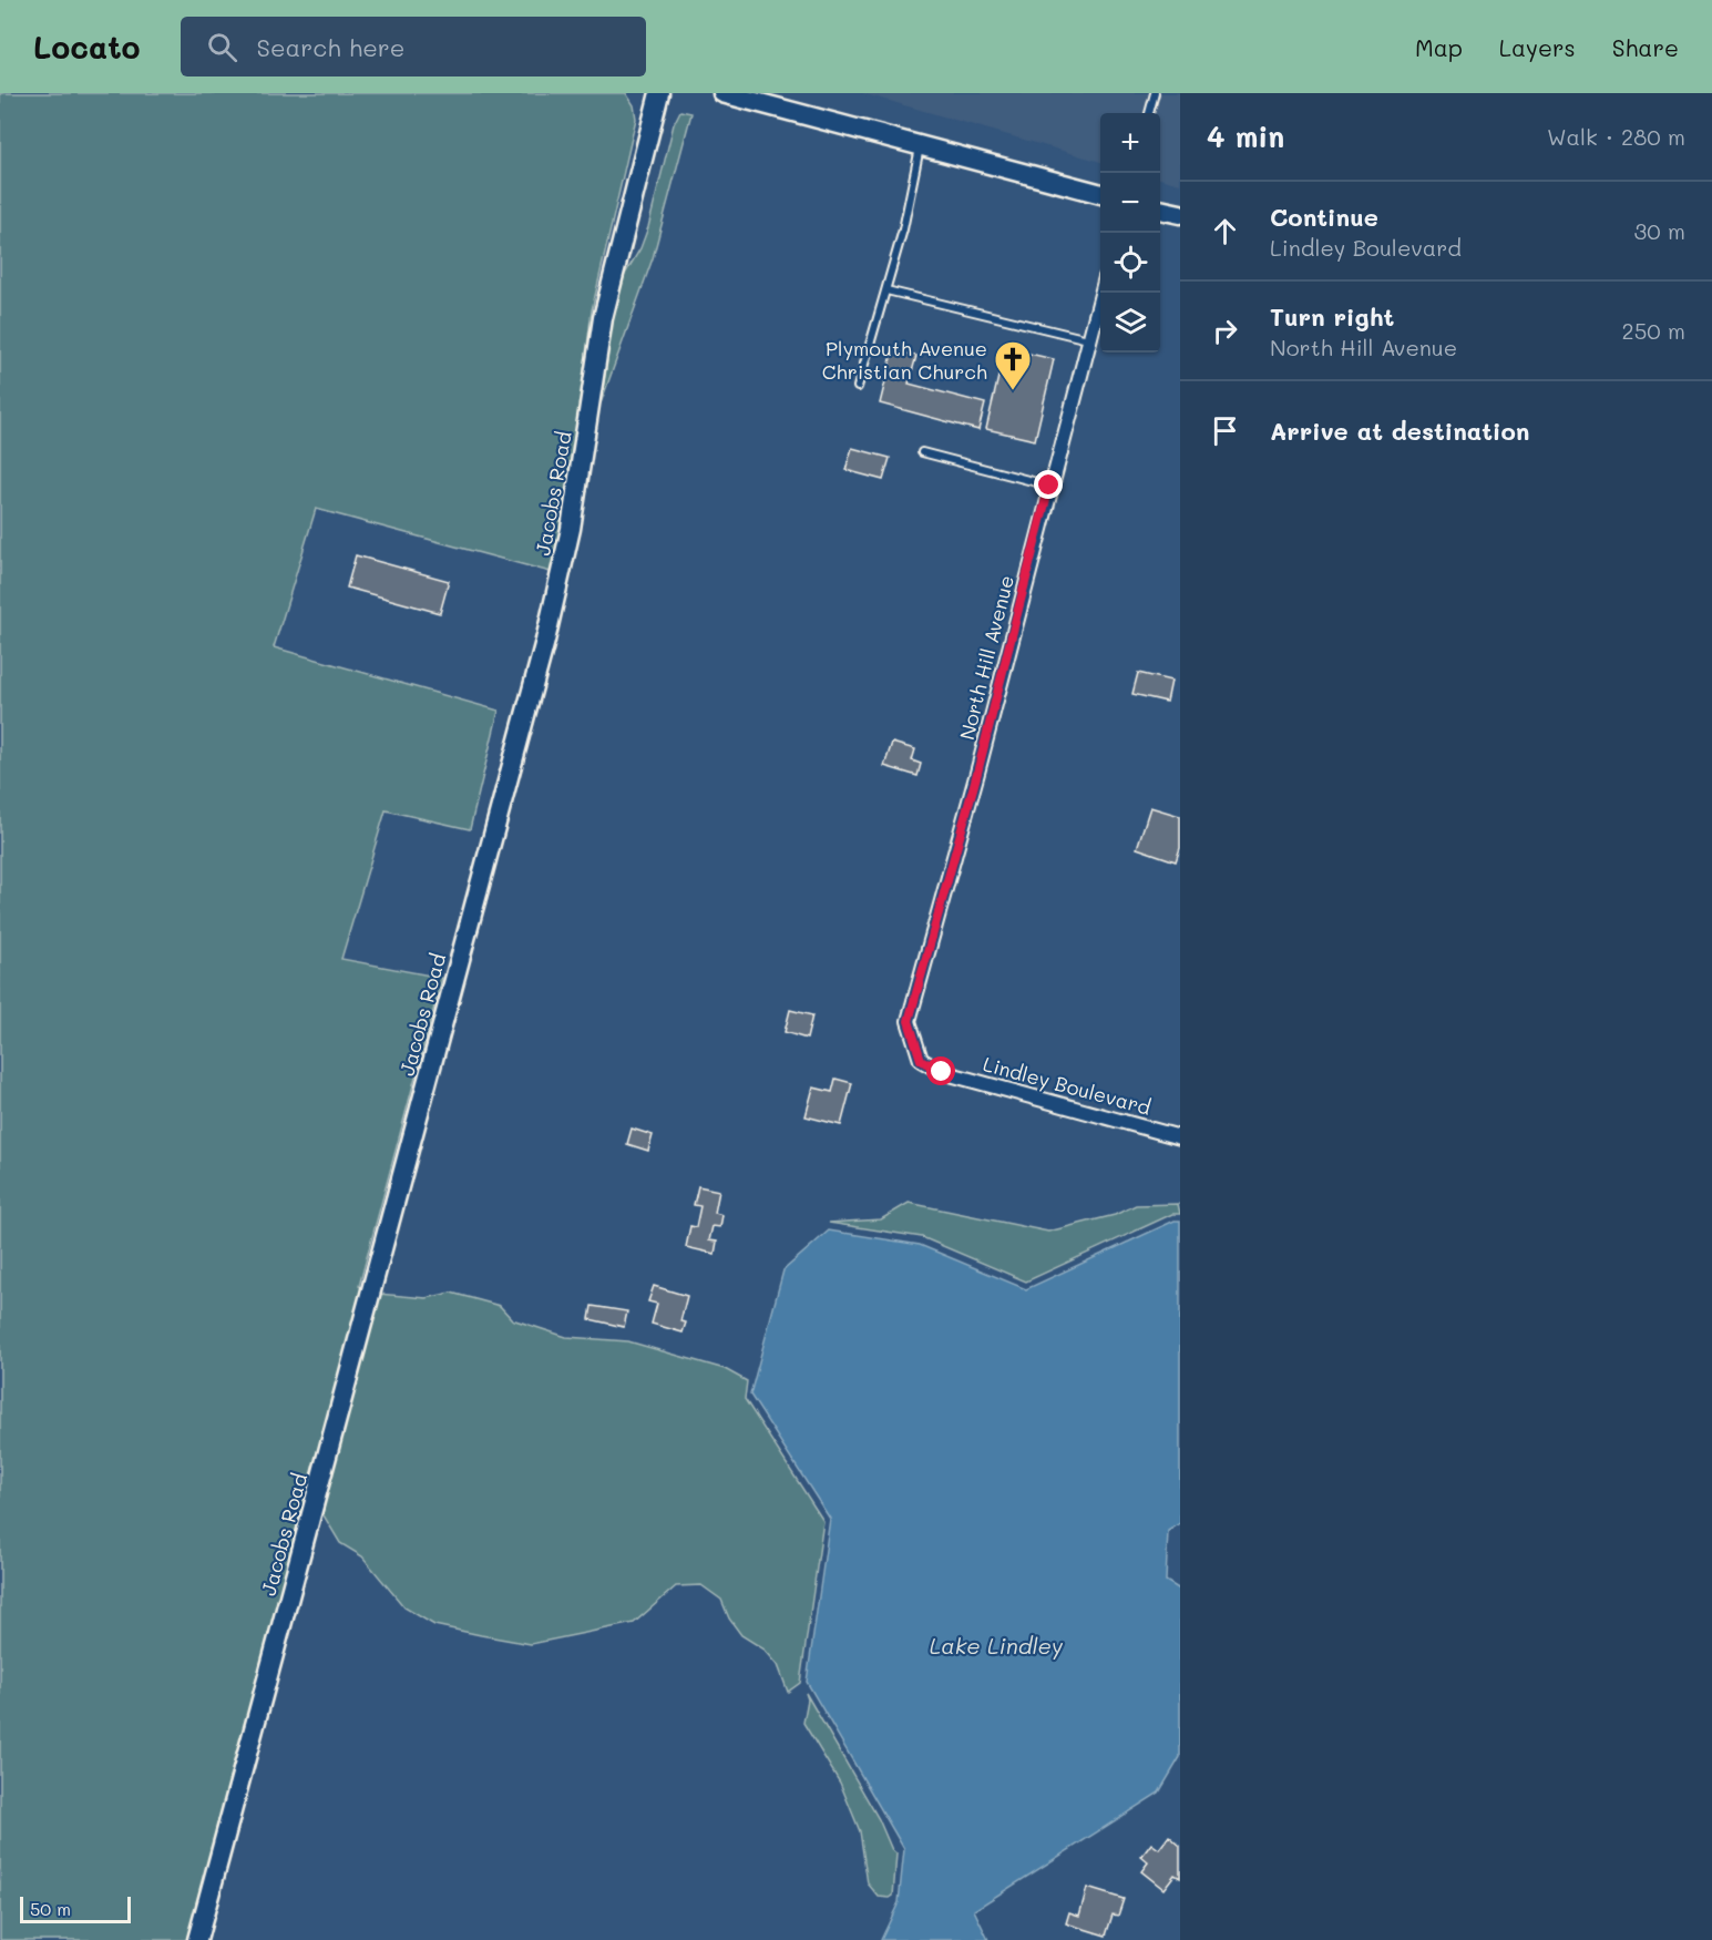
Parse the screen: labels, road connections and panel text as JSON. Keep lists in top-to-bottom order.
{
  "streets": {
    "street": ["Jacobs Road", "North Hill Avenue", "Lindley Boulevard"]
  },
  "crossings": [
    ["North Hill Avenue", "Lindley Boulevard"]
  ],
  "water": ["Lake Lindley"],
  "places": {
    "church": ["Plymouth Avenue Christian Church"]
  },
  "scale_bar": "50 m",
  "page": {
    "header": "Locato",
    "search": "Search here",
    "nav": ["Map", "Layers", "Share"],
    "heading": ["4 min", "Walk · 280 m"],
    "map_buttons": ["+", "−"],
    "list": [
      ["Continue", "Lindley Boulevard", "30 m"],
      ["Turn right", "North Hill Avenue", "250 m"],
      "Arrive at destination"
    ],
    "scale": "50 m"
  }
}
